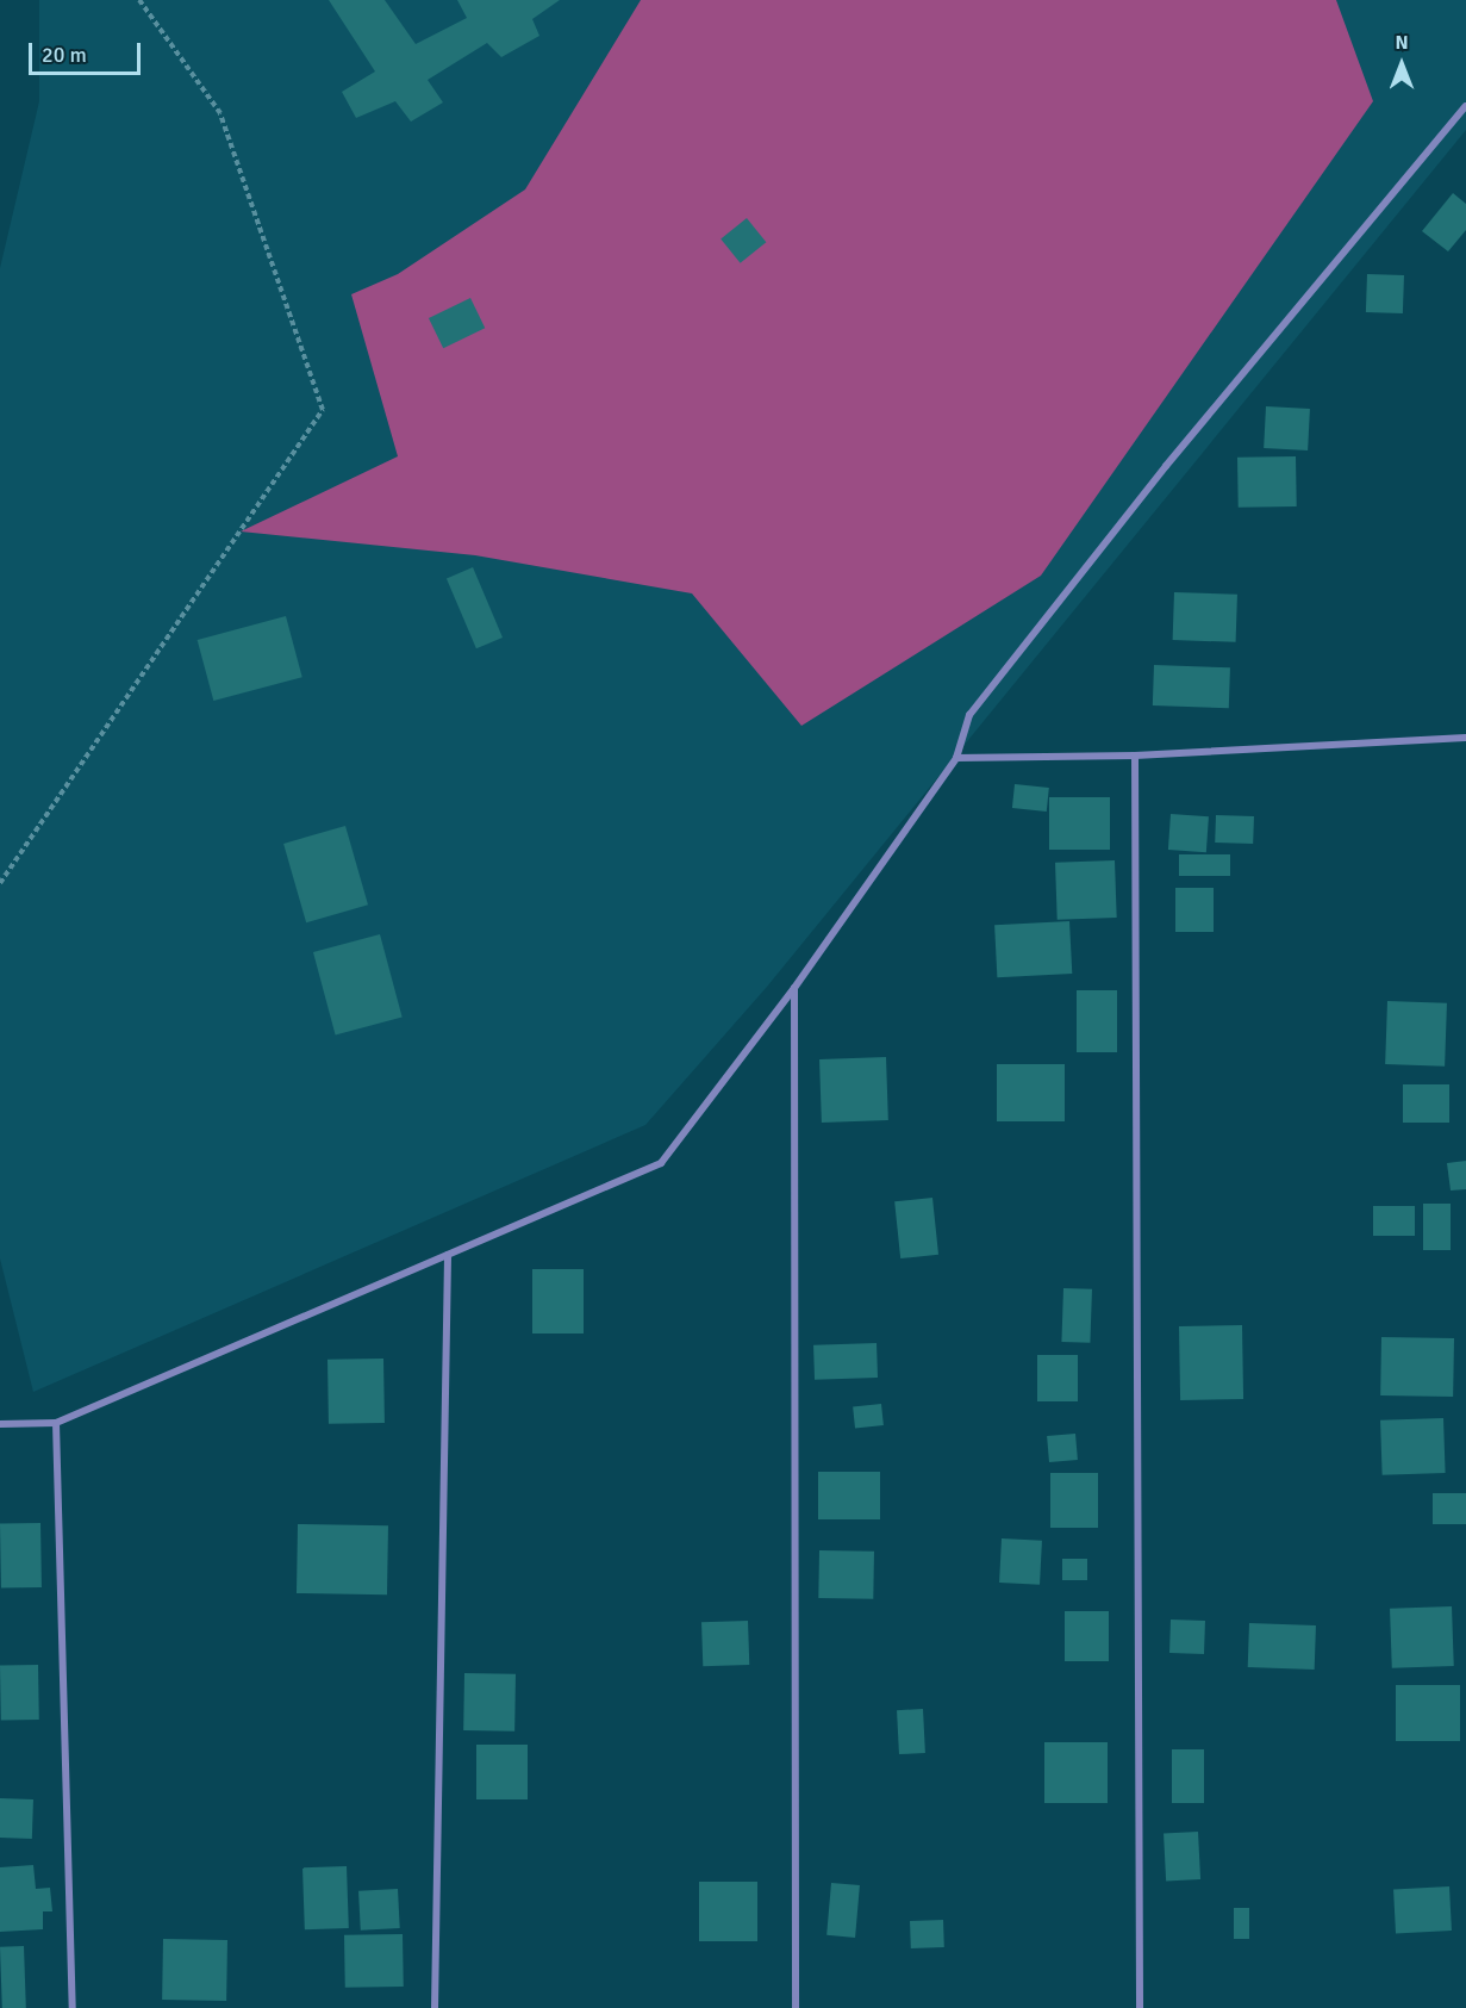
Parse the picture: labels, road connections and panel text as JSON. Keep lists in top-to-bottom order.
{
  "scale_bar": "20 m",
  "north": "top"
}
